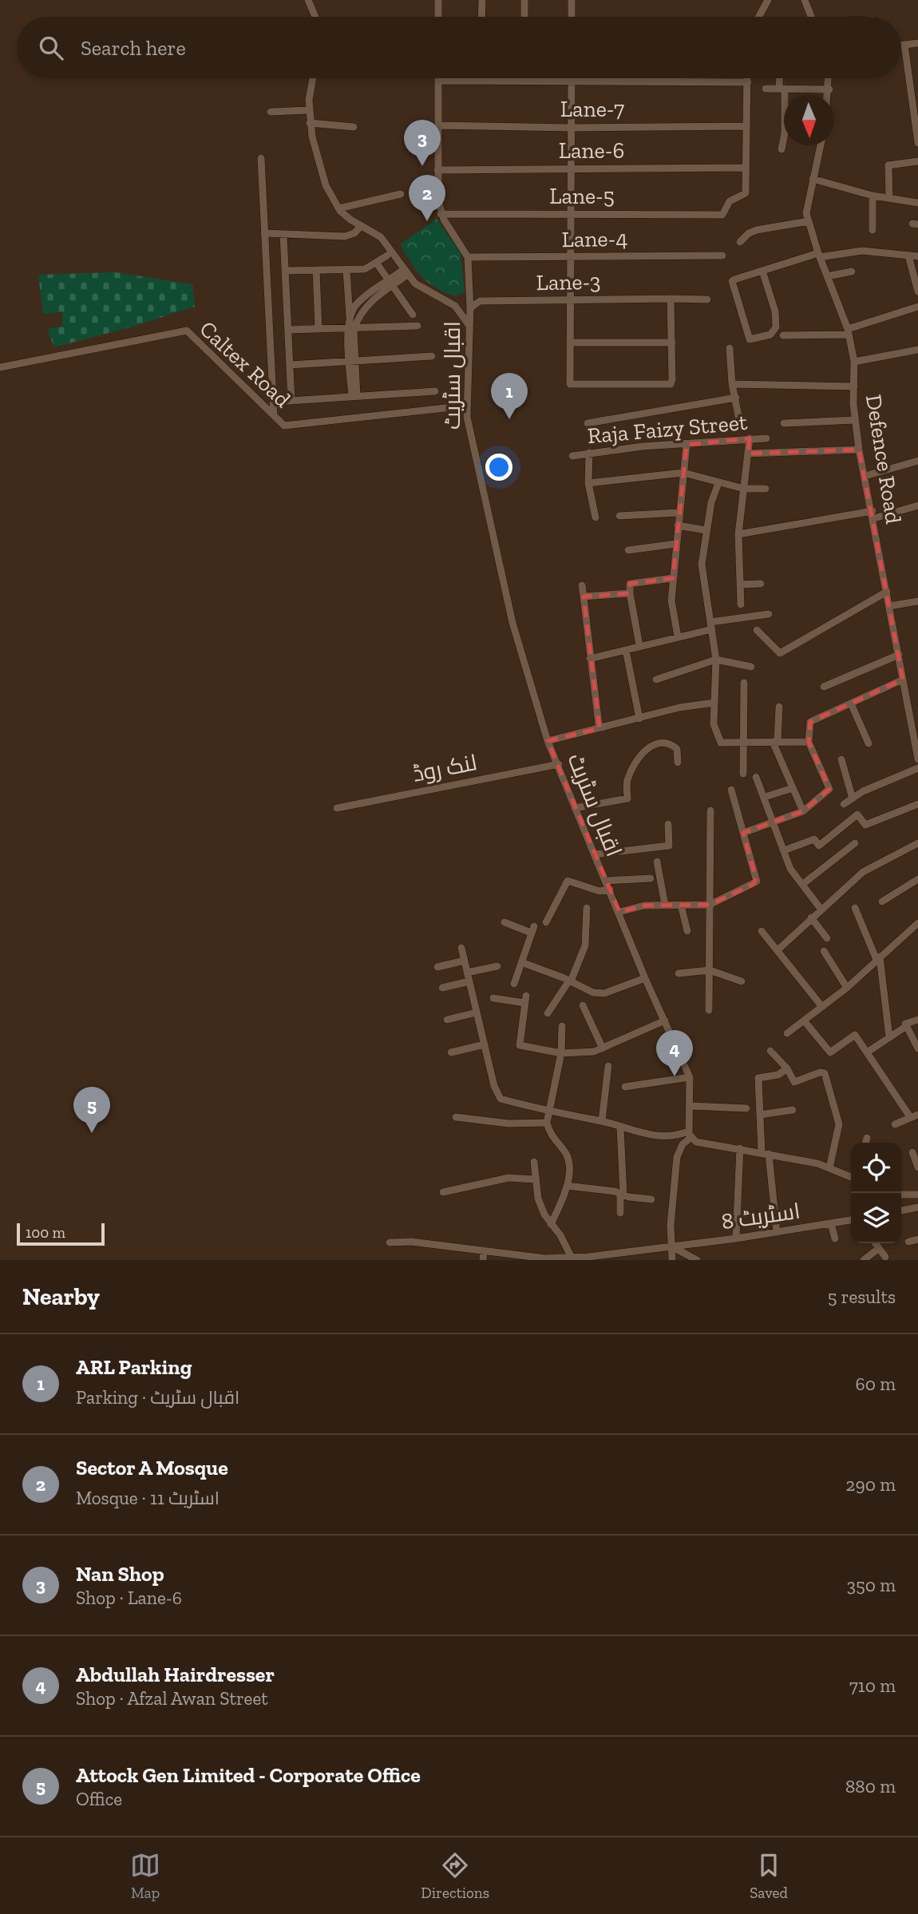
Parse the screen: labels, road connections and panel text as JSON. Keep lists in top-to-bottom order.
{
  "streets": {
    "street": [
      "Lane-7",
      "Lane-6",
      "Lane-5",
      "Lane-4",
      "Lane-3",
      "Caltex Road",
      "اقبال سٹریٹ",
      "Raja Faizy Street",
      "Defence Road",
      "لنک روڈ",
      "اسٹریٹ 8"
    ]
  },
  "crossings": [
    ["Lane-6", "Lane-5"],
    ["Lane-4", "اقبال سٹریٹ"],
    ["Lane-3", "اقبال سٹریٹ"],
    ["Caltex Road", "اقبال سٹریٹ"],
    ["اقبال سٹریٹ", "لنک روڈ"]
  ],
  "scale_bar": "100 m",
  "north": "bottom",
  "page": {
    "search": "Search here",
    "pins": [
      "3",
      "2",
      "1",
      "4",
      "5"
    ],
    "scale": "100 m",
    "heading": ["Nearby", "5 results"],
    "list": [
      {
        "mark": "1",
        "name": "ARL Parking",
        "note": "Parking · اقبال سٹریٹ",
        "value": "60 m"
      },
      {
        "mark": "2",
        "name": "Sector A Mosque",
        "note": "Mosque · اسٹریٹ 11",
        "value": "290 m"
      },
      {
        "mark": "3",
        "name": "Nan Shop",
        "note": "Shop · Lane-6",
        "value": "350 m"
      },
      {
        "mark": "4",
        "name": "Abdullah Hairdresser",
        "note": "Shop · Afzal Awan Street",
        "value": "710 m"
      },
      {
        "mark": "5",
        "name": "Attock Gen Limited - Corporate Office",
        "note": "Office",
        "value": "880 m"
      }
    ],
    "nav": ["Map", "Directions", "Saved"]
  }
}
